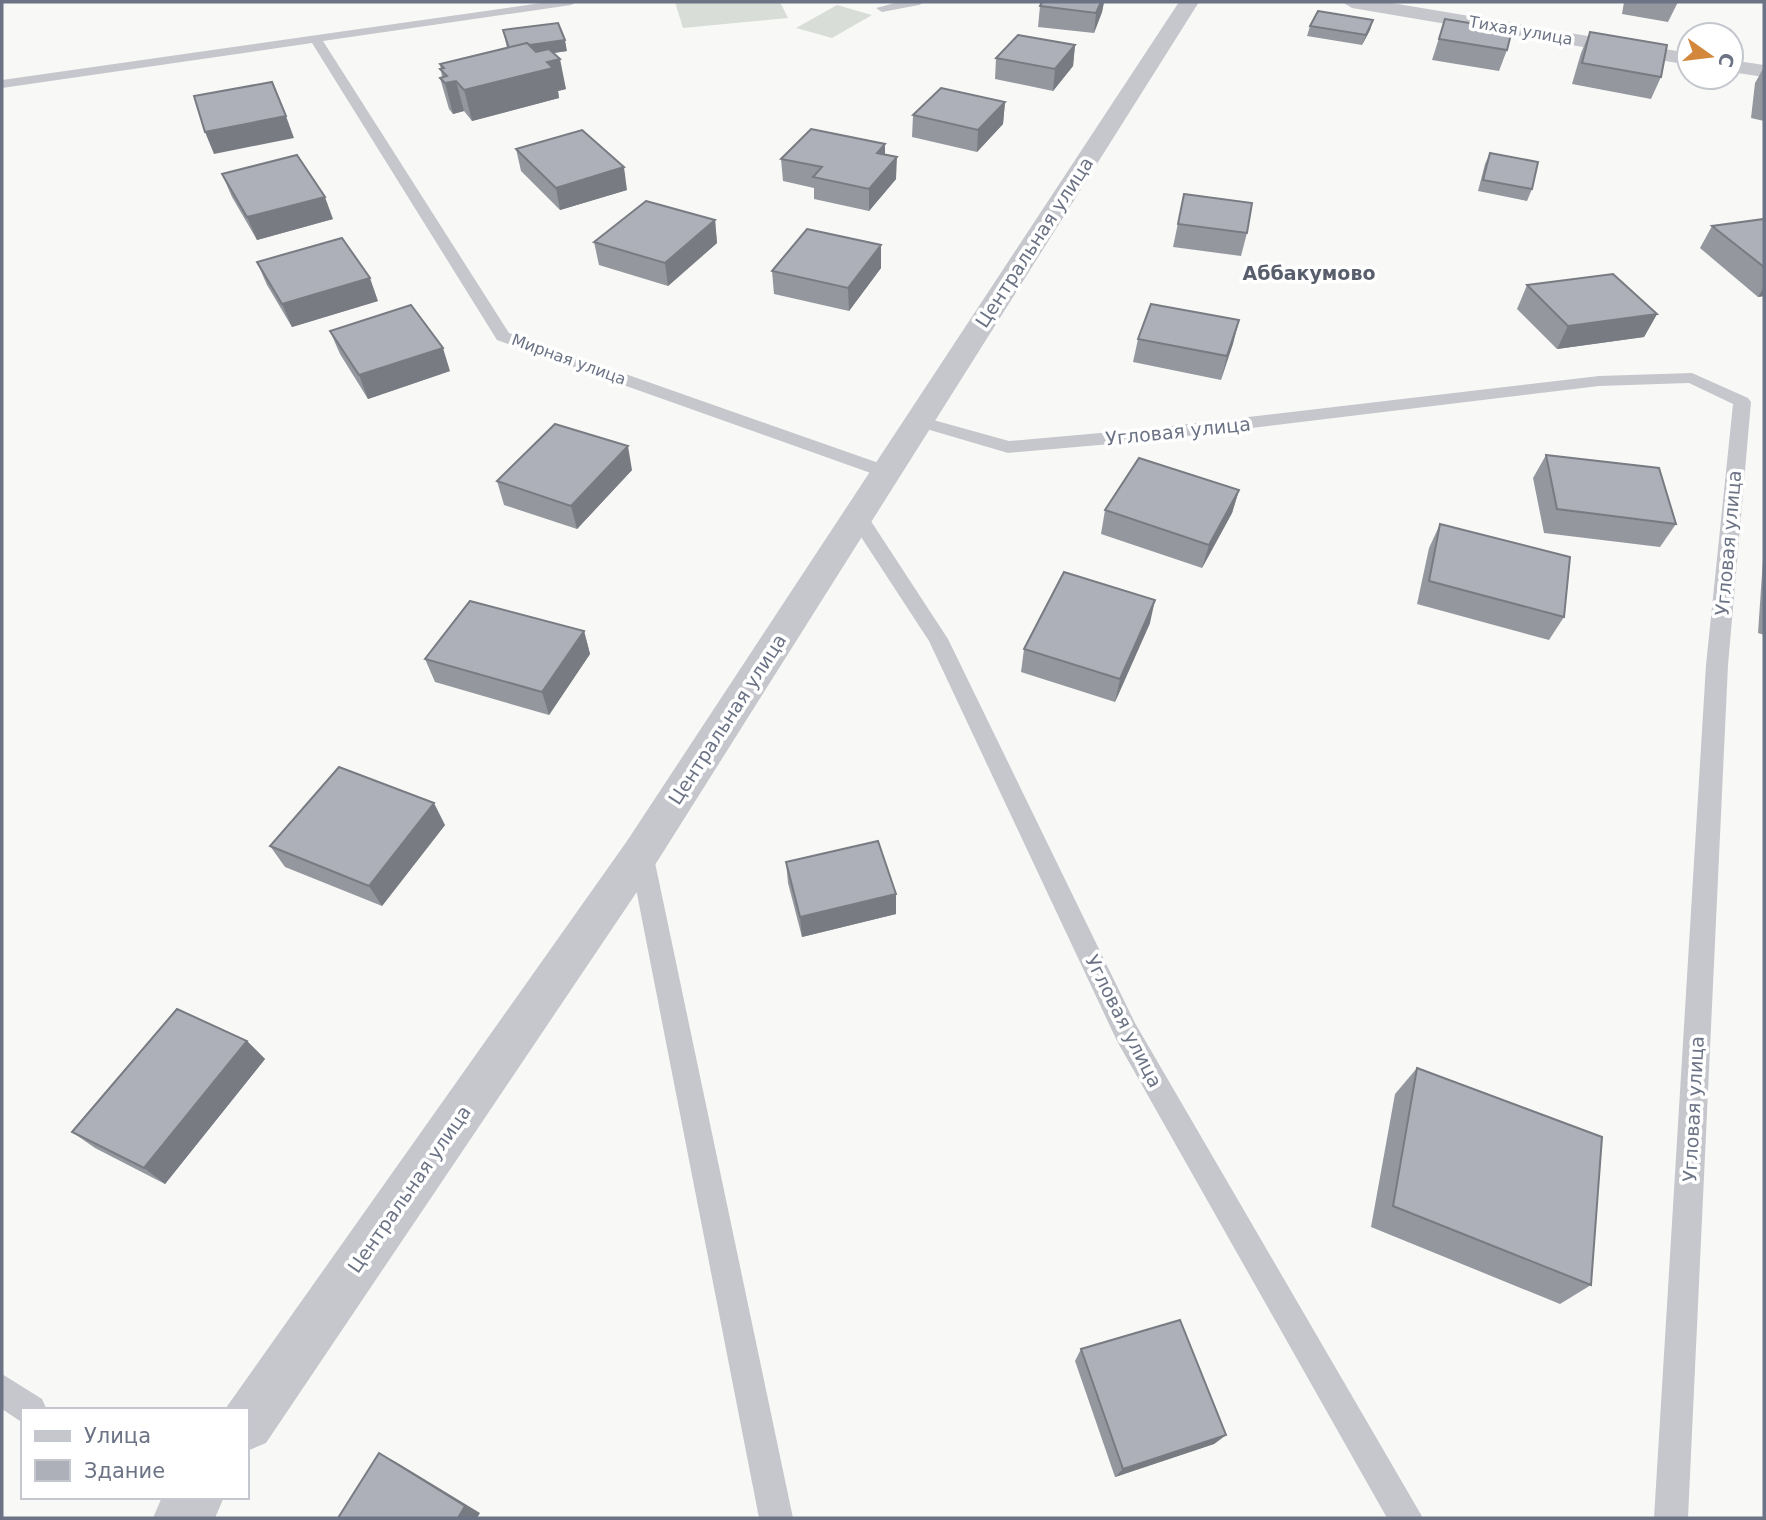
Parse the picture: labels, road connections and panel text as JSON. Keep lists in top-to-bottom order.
{
  "streets": {
    "street": ["Тихая улица", "Центральная улица"],
    "lane": ["Мирная улица", "Угловая улица"]
  },
  "crossings": [
    ["Центральная улица", "Мирная улица"],
    ["Центральная улица", "Угловая улица"]
  ],
  "districts": ["Аббакумово"],
  "legend": ["Улица", "Здание"],
  "north": "right"
}
